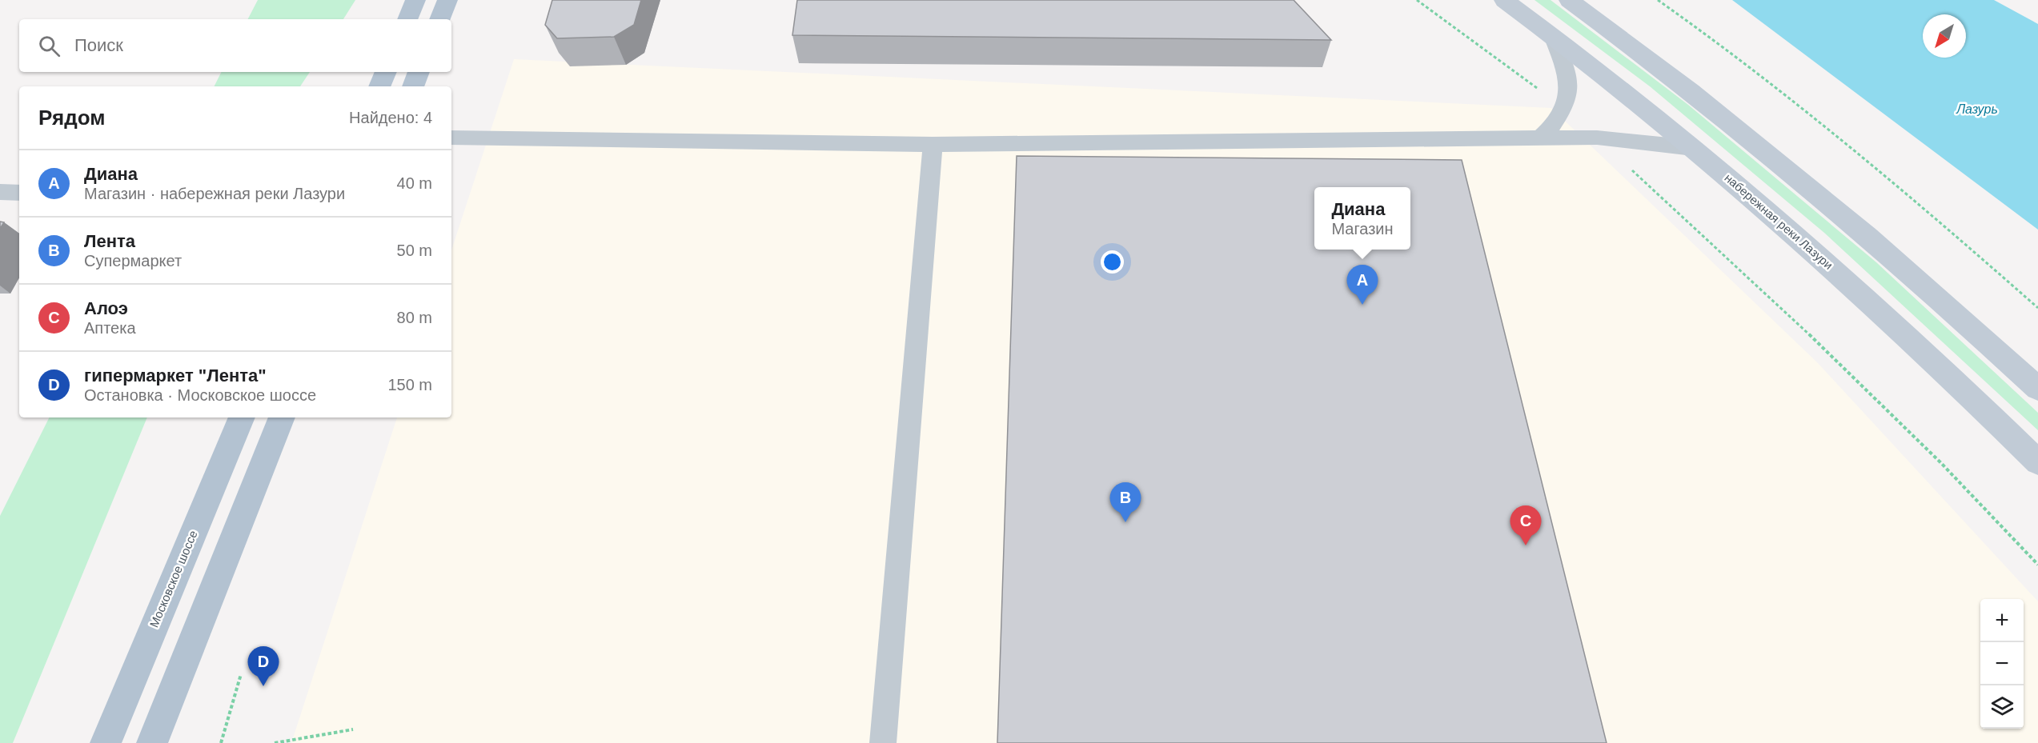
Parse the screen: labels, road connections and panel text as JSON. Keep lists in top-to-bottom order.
{
  "streets": {
    "main road": ["набережная реки Лазури", "Московское шоссе"]
  },
  "water": ["Лазурь"],
  "north": "bottom left",
  "page": {
    "search": "Поиск",
    "heading": ["Рядом", "Найдено: 4"],
    "list": [
      {
        "mark": "A",
        "name": "Диана",
        "note": "Магазин · набережная реки Лазури",
        "value": "40 m"
      },
      {
        "mark": "B",
        "name": "Лента",
        "note": "Супермаркет",
        "value": "50 m"
      },
      {
        "mark": "C",
        "name": "Алоэ",
        "note": "Аптека",
        "value": "80 m"
      },
      {
        "mark": "D",
        "name": "гипермаркет \"Лента\"",
        "note": "Остановка · Московское шоссе",
        "value": "150 m"
      }
    ],
    "popup": ["Диана", "Магазин"],
    "pins": [
      "A",
      "B",
      "C",
      "D"
    ],
    "map_buttons": ["+", "−"]
  }
}
